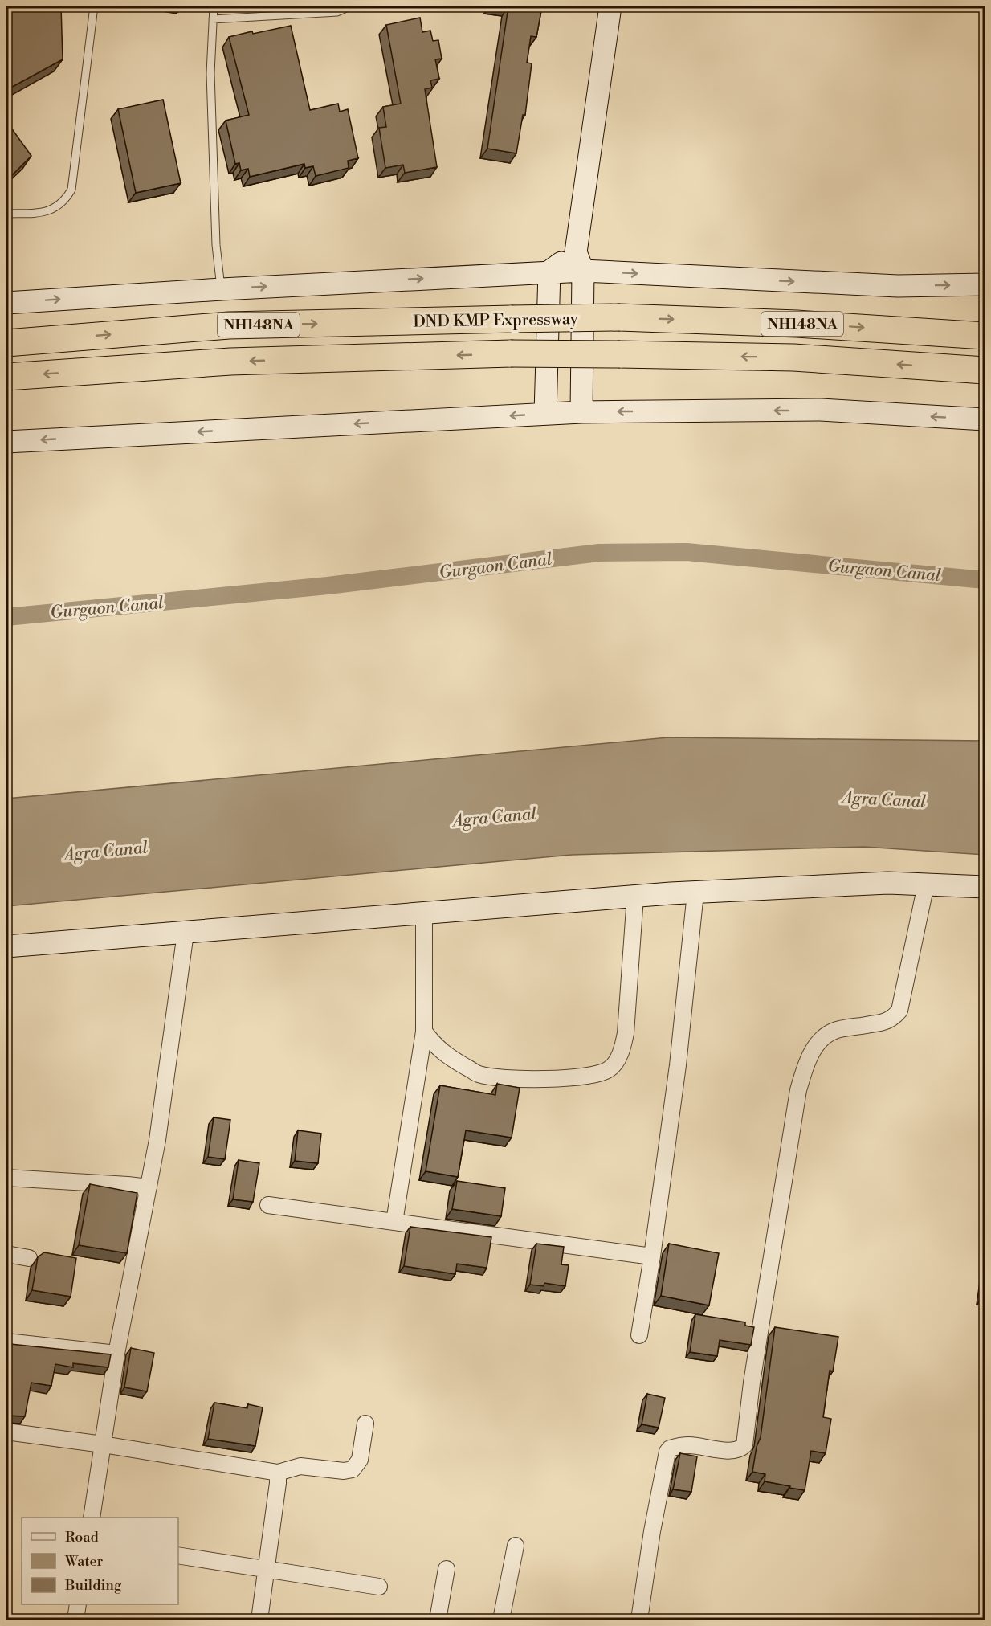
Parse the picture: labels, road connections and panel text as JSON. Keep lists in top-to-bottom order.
{
  "streets": {
    "highway": ["DND KMP Expressway", "NH148NA"]
  },
  "water": ["Gurgaon Canal", "Agra Canal"],
  "legend": ["Road", "Water", "Building"]
}
